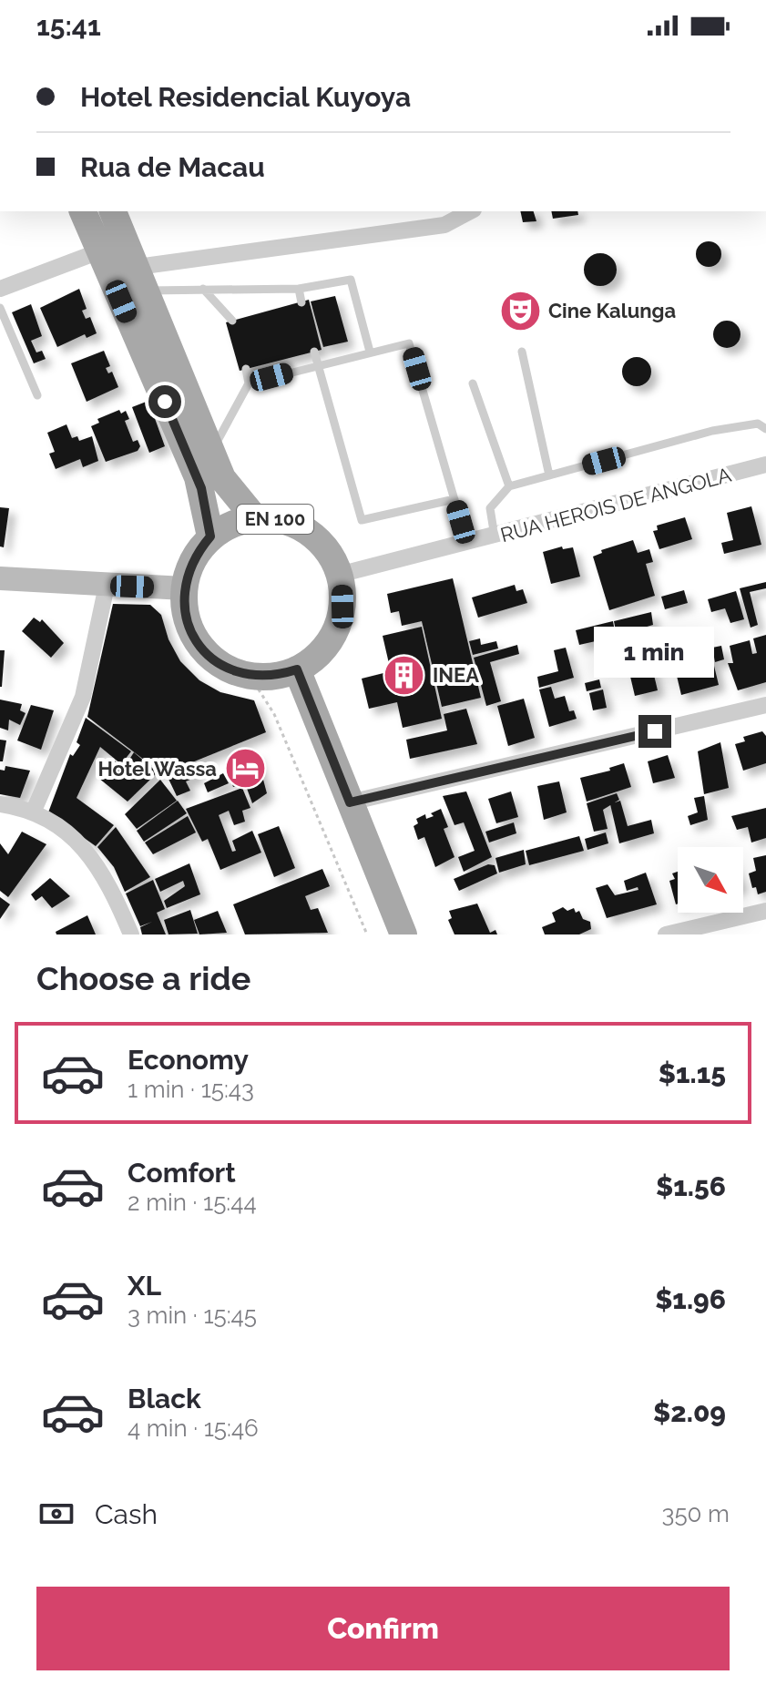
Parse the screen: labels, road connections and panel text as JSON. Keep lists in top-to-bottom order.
{
  "streets": {
    "main road": ["EN 100"],
    "street": ["RUA HEROIS DE ANGOLA"]
  },
  "crossings": [
    ["RUA HEROIS DE ANGOLA", "EN 100"]
  ],
  "places": {
    "theatre": ["Cine Kalunga"],
    "building": ["INEA"],
    "hotel": ["Hotel Wassa"]
  },
  "north": "bottom right",
  "page": {
    "status": "15:41",
    "banner": ["Hotel Residencial Kuyoya", "Rua de Macau"],
    "bubble": "1 min",
    "heading": "Choose a ride",
    "list": [
      {
        "name": "Economy",
        "note": "1 min · 15:43",
        "value": "$1.15"
      },
      {
        "name": "Comfort",
        "note": "2 min · 15:44",
        "value": "$1.56"
      },
      {
        "name": "XL",
        "note": "3 min · 15:45",
        "value": "$1.96"
      },
      {
        "name": "Black",
        "note": "4 min · 15:46",
        "value": "$2.09"
      }
    ],
    "pay": ["Cash", "350 m"],
    "buttons": "Confirm"
  }
}
